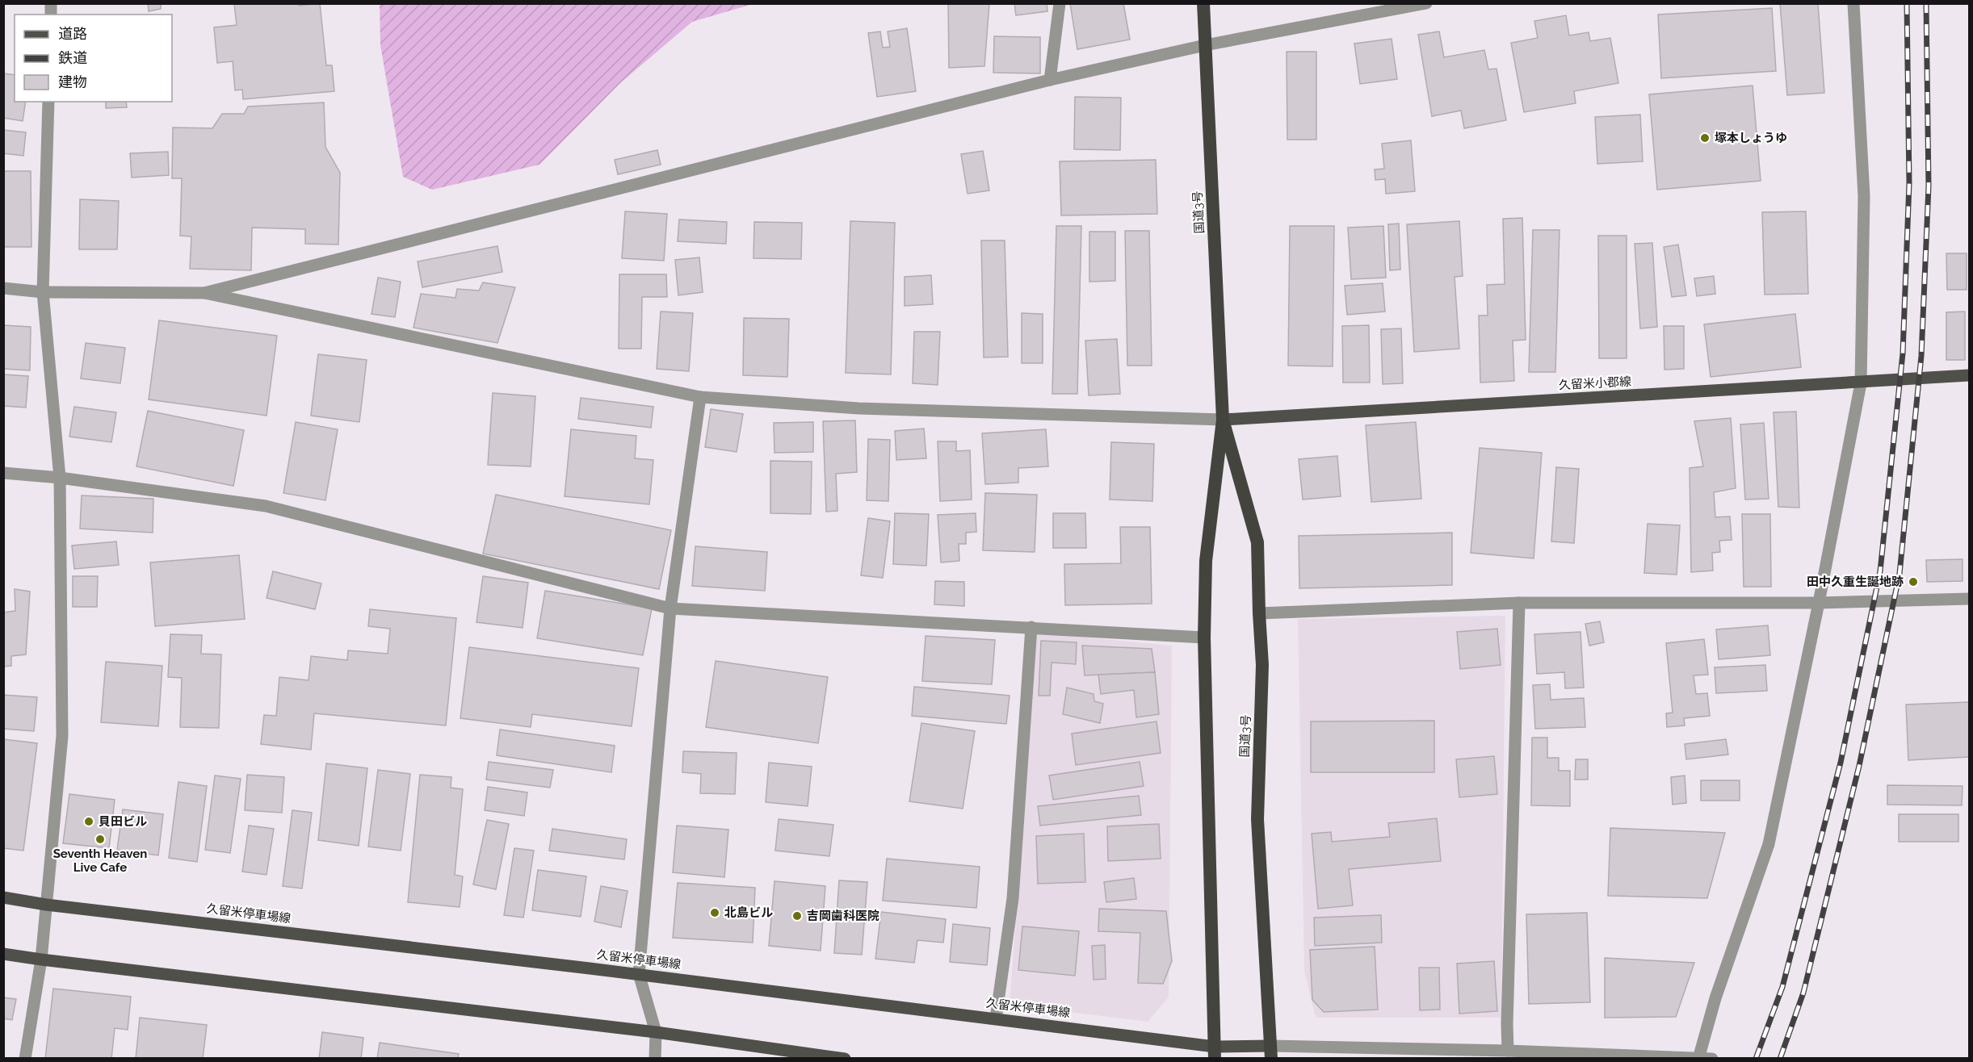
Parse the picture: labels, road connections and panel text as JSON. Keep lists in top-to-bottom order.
{
  "streets": {
    "highway": ["国道3号"],
    "main road": ["久留米小郡線", "久留米停車場線"]
  },
  "crossings": [
    ["国道3号", "久留米小郡線"],
    ["国道3号", "久留米停車場線"]
  ],
  "places": [
    "塚本しょうゆ",
    "田中久重生誕地跡",
    "貝田ビル",
    "Seventh Heaven Live Cafe",
    "北島ビル",
    "吉岡歯科医院"
  ],
  "legend": ["道路", "鉄道", "建物"]
}
